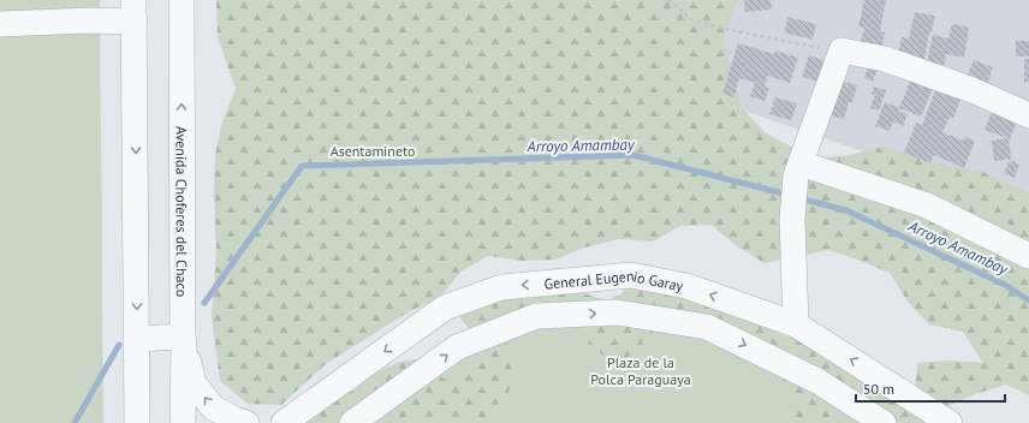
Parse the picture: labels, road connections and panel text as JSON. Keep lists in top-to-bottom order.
{
  "streets": {
    "street": ["Avenida Choferes del Chaco", "General Eugenio Garay"]
  },
  "water": ["Arroyo Amambay"],
  "parks": ["Asentamineto", "Plaza de la Polca Paraguaya"],
  "scale_bar": "50 m"
}
